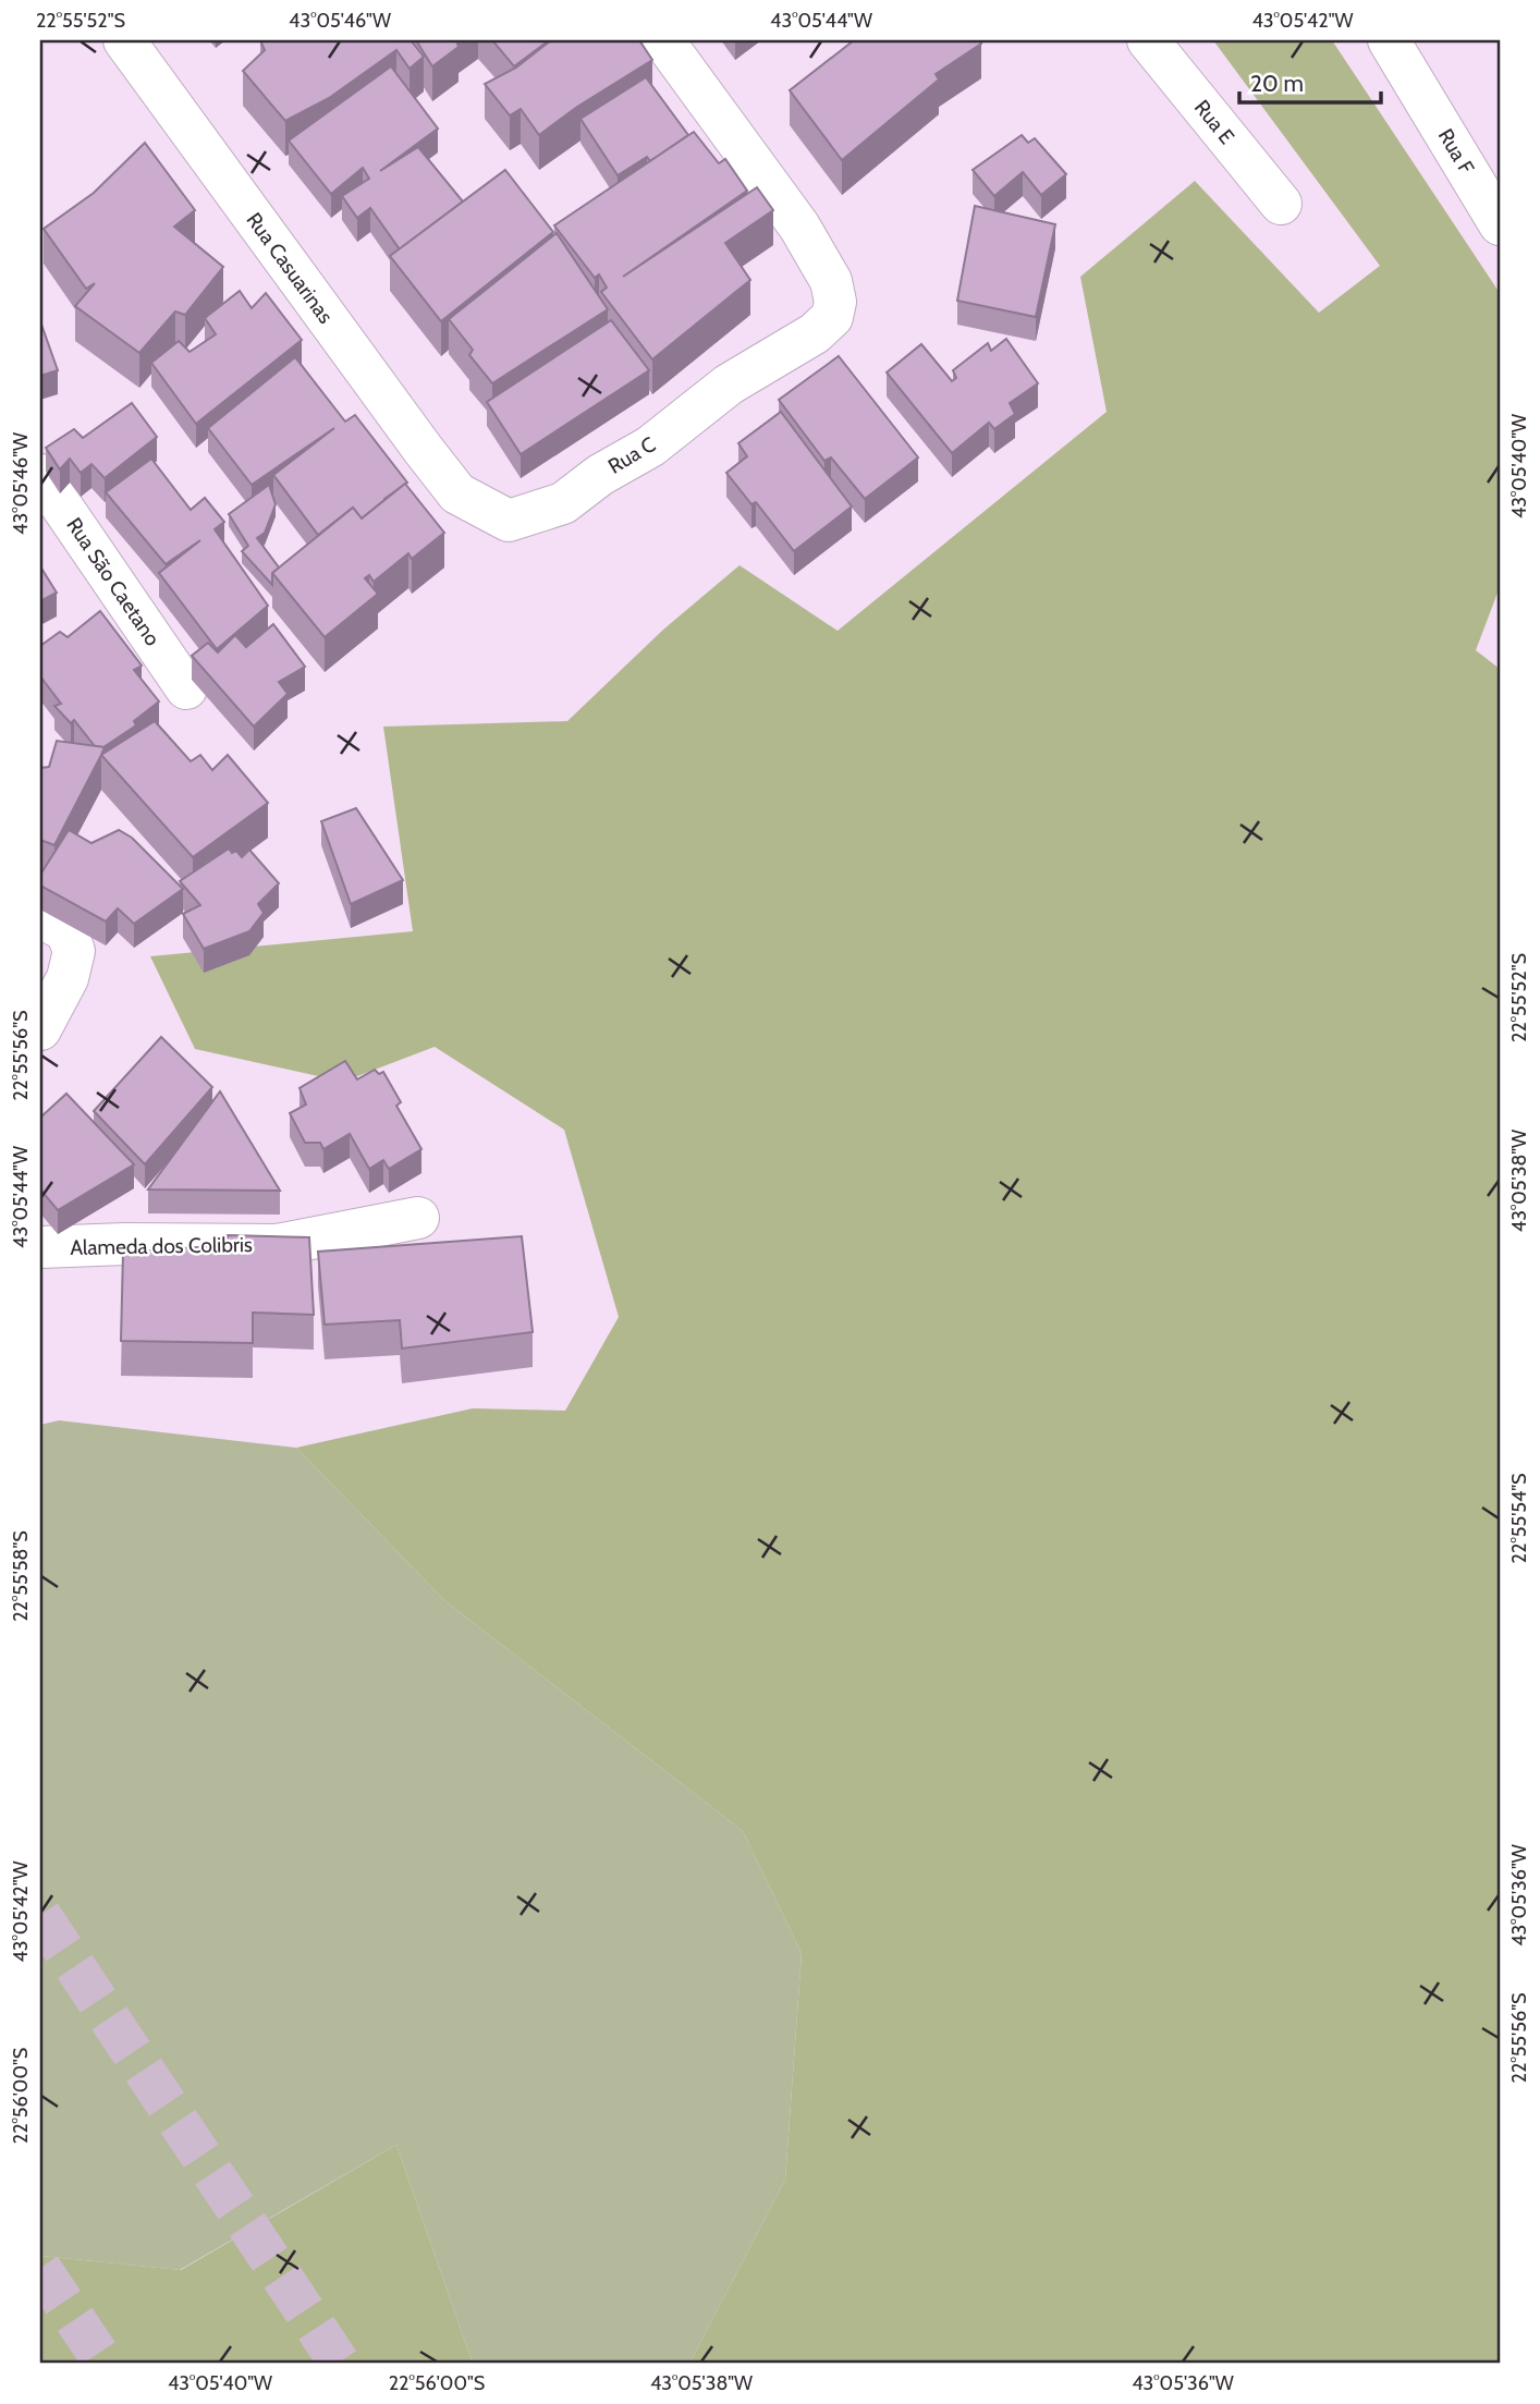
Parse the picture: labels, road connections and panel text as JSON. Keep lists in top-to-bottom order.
{
  "streets": {
    "street": [
      "Rua E",
      "Rua F",
      "Rua Casuarinas",
      "Rua C",
      "Rua São Caetano",
      "Alameda dos Colibris"
    ]
  },
  "crossings": [
    ["Rua Casuarinas", "Rua C"]
  ],
  "scale_bar": "20 m",
  "coordinates": [
    "22°55'52\"S",
    "43°05'46\"W",
    "43°05'44\"W",
    "43°05'42\"W",
    "43°05'40\"W",
    "22°55'56\"S",
    "43°05'38\"W",
    "22°55'54\"S",
    "22°55'58\"S",
    "43°05'36\"W",
    "22°56'00\"S"
  ]
}
